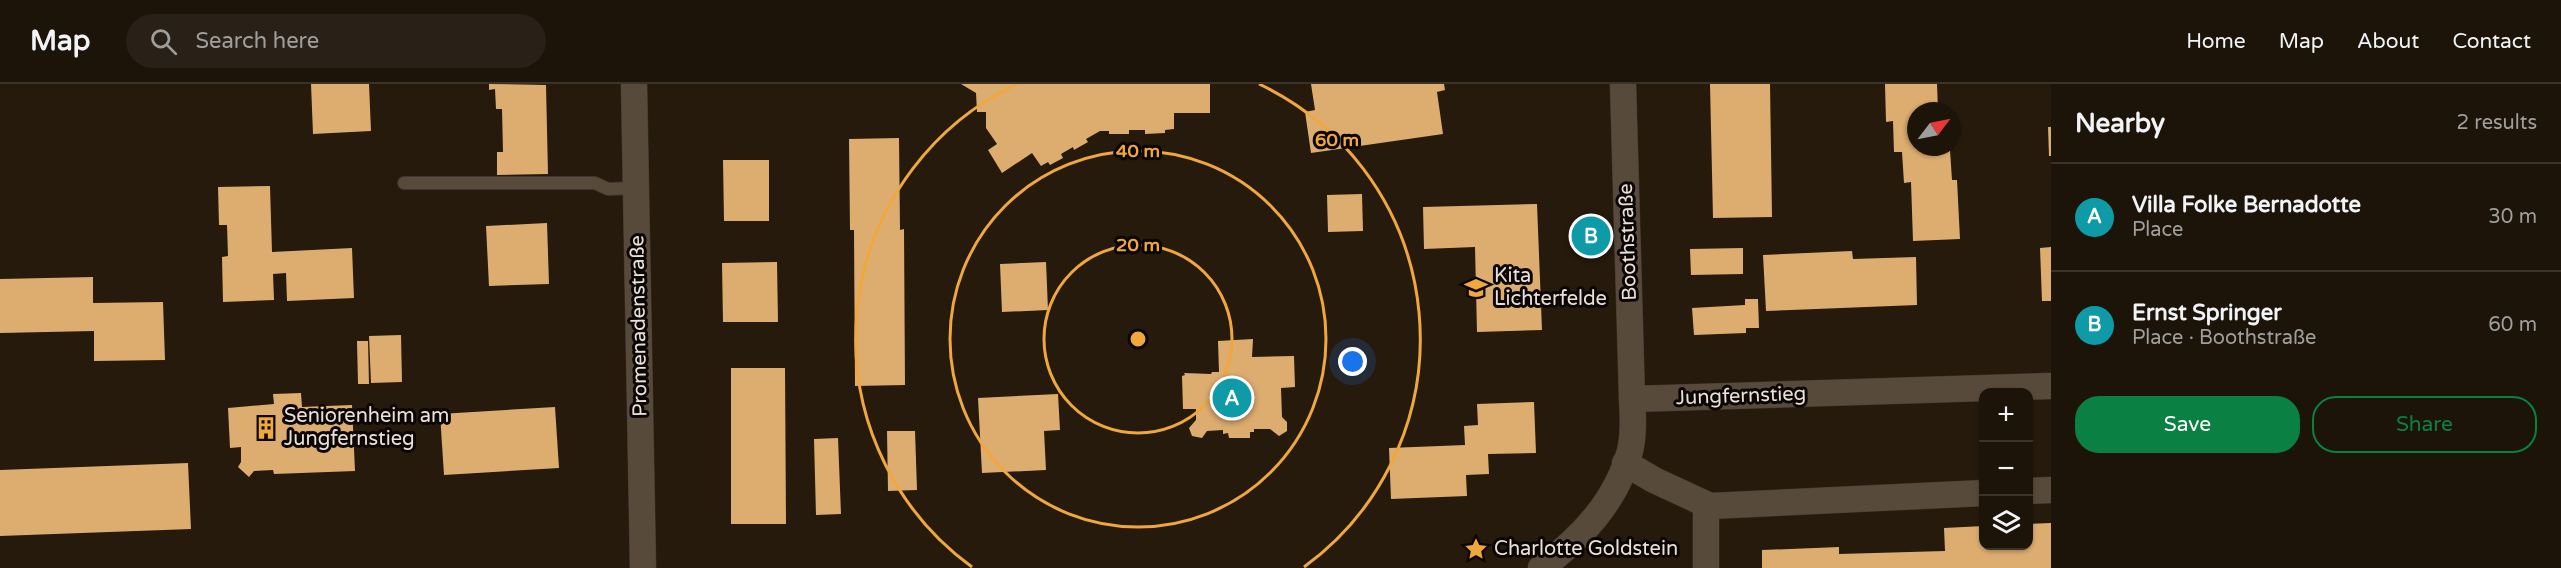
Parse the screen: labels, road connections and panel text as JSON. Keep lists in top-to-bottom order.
{
  "streets": {
    "street": ["Boothstraße", "Promenadenstraße", "Jungfernstieg"]
  },
  "crossings": [
    ["Boothstraße", "Jungfernstieg"]
  ],
  "places": {
    "school or university": ["Kita Lichterfelde"],
    "building": ["Seniorenheim am Jungfernstieg"],
    "place": ["Charlotte Goldstein"]
  },
  "north": "top right",
  "page": {
    "header": "Map",
    "search": "Search here",
    "nav": [
      "Home",
      "Map",
      "About",
      "Contact"
    ],
    "heading": ["Nearby", "2 results"],
    "list": [
      {
        "mark": "A",
        "name": "Villa Folke Bernadotte",
        "note": "Place",
        "value": "30 m"
      },
      {
        "mark": "B",
        "name": "Ernst Springer",
        "note": "Place · Boothstraße",
        "value": "60 m"
      }
    ],
    "pins": ["B", "A"],
    "buttons": ["Save", "Share"],
    "map_buttons": ["+", "−"]
  },
  "rings": ["60 m", "40 m", "20 m"]
}
